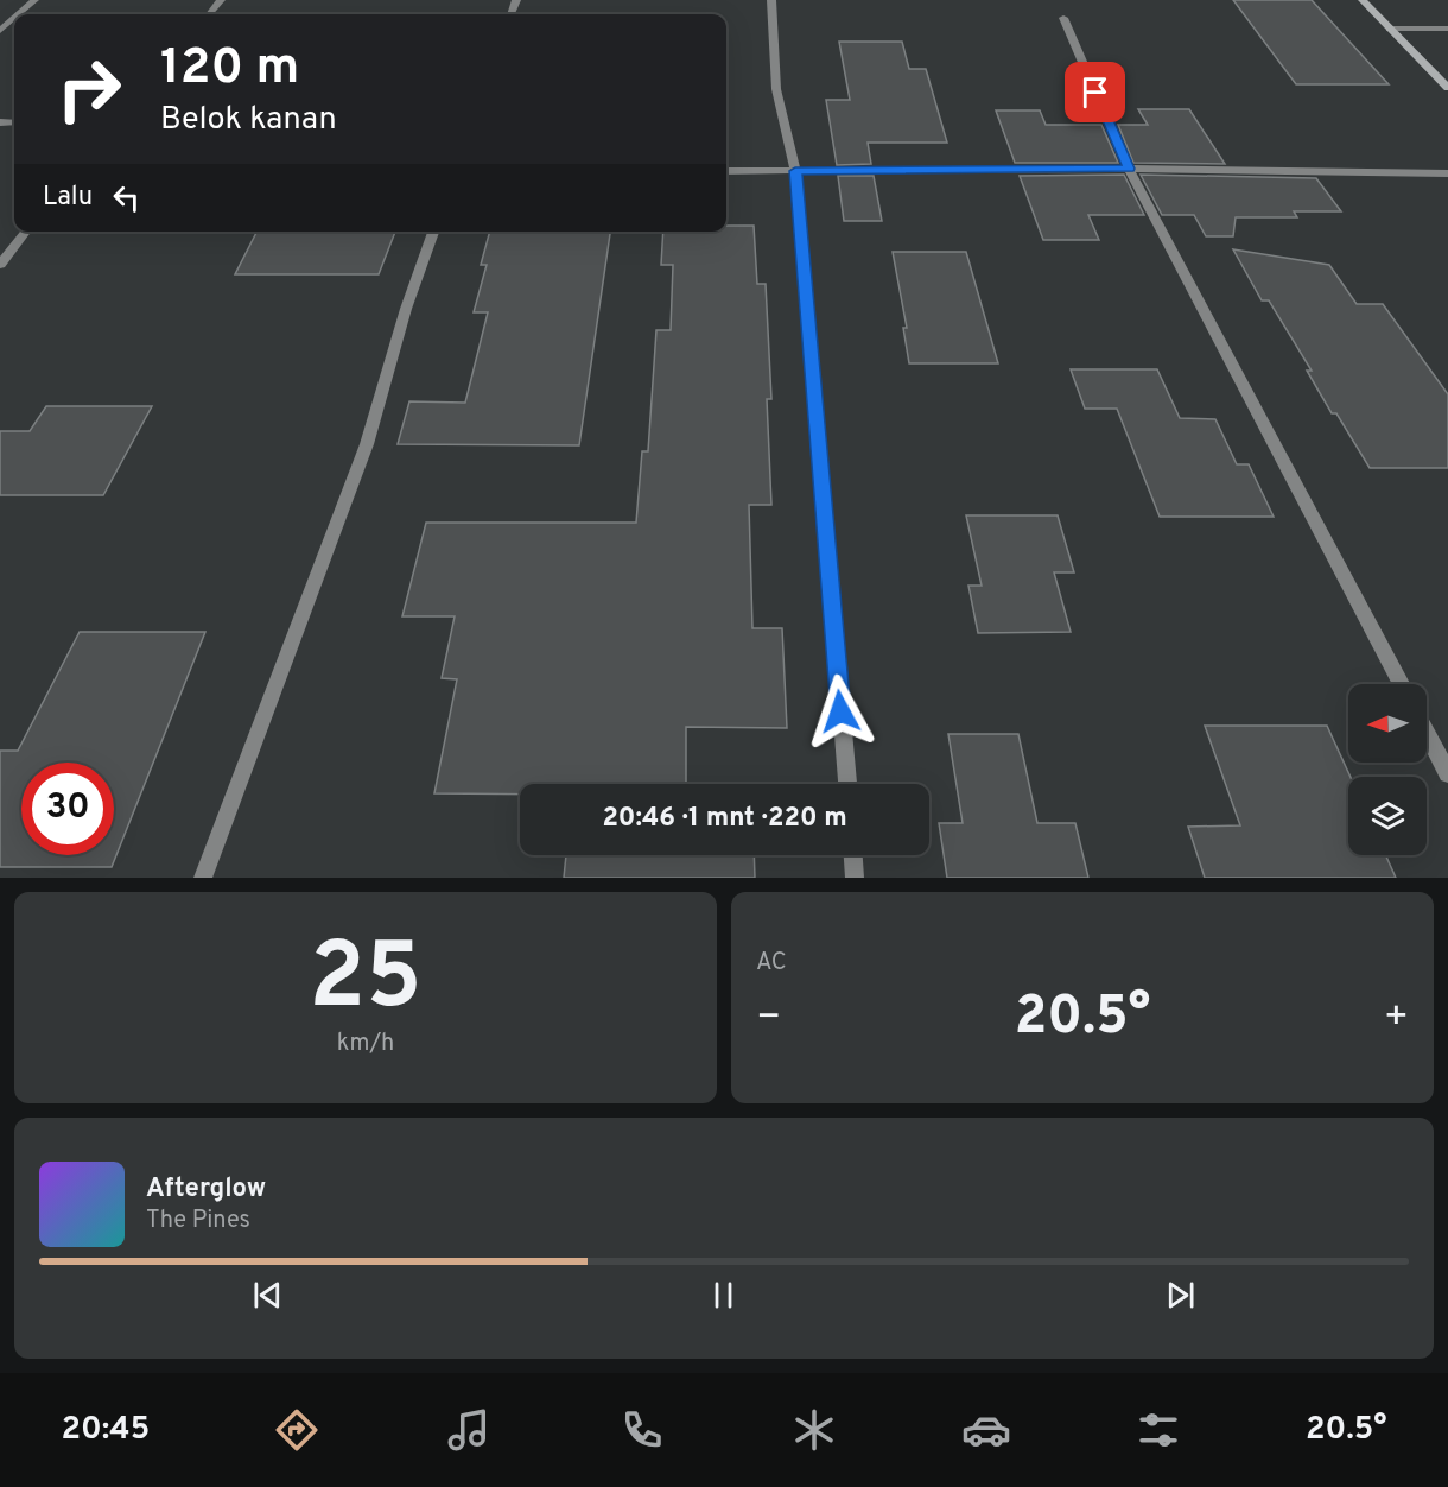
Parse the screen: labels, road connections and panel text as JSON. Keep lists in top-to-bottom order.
{
  "north": "left",
  "page": {
    "turn": ["120 m", "Belok kanan"],
    "then": "Lalu",
    "limit": "30",
    "trip": "20:46 · 1 mnt · 220 m",
    "tile": [
      ["25", "km/h"],
      "AC"
    ],
    "heat": ["−", "20.5°", "+"],
    "song": ["Afterglow", "The Pines"],
    "tabs": ["20:45", "20.5°"]
  }
}
